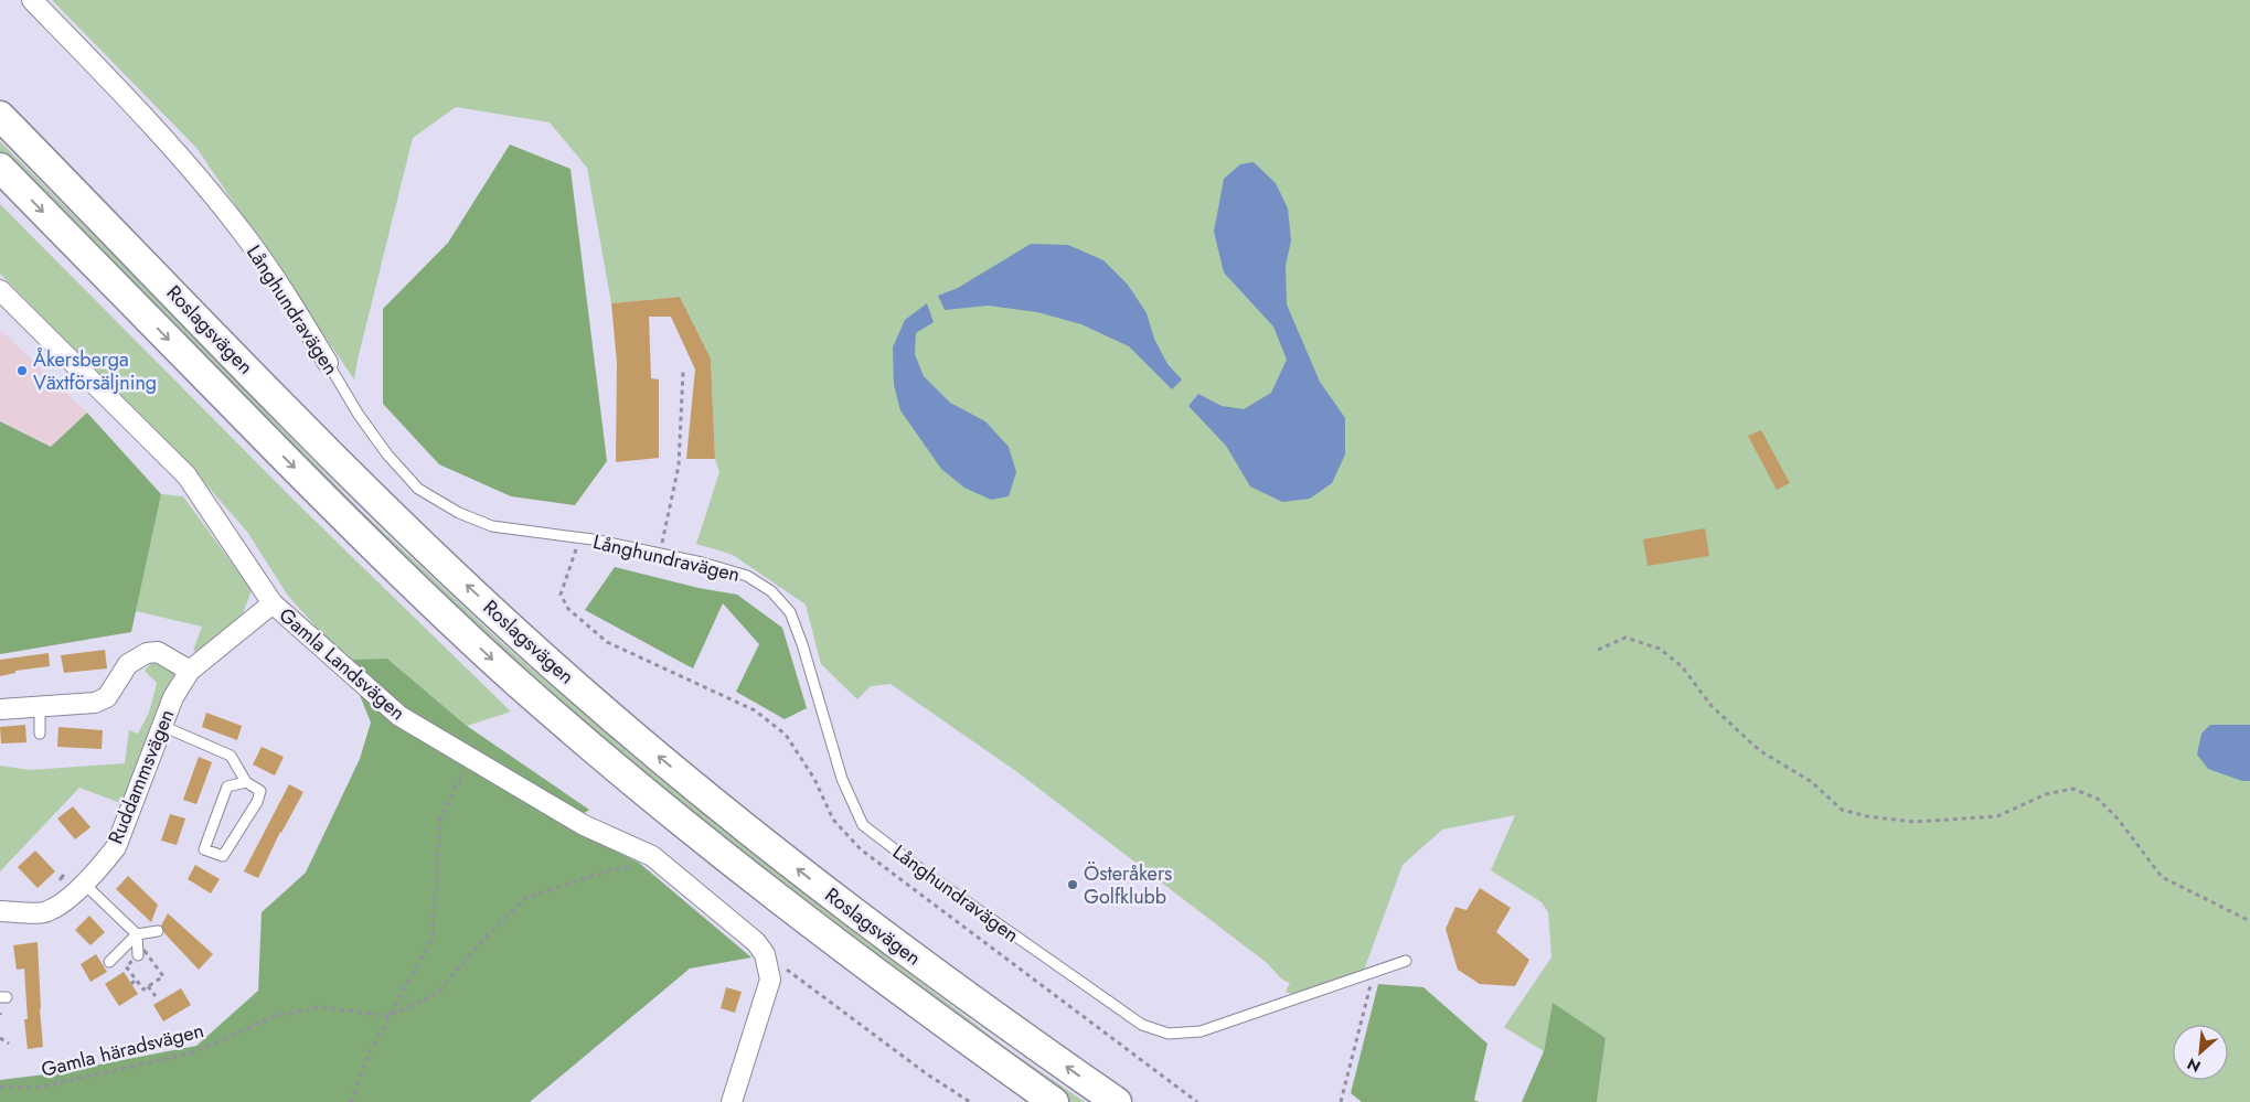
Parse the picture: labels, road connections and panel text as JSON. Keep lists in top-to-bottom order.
{
  "streets": {
    "main road": ["Roslagsvägen"],
    "street": ["Långhundravägen", "Gamla Landsvägen", "Ruddammsvägen"],
    "path": ["Gamla häradsvägen"]
  },
  "crossings": [
    ["Gamla Landsvägen", "Ruddammsvägen"]
  ],
  "places": ["Åkersberga Växtförsäljning", "Österåkers Golfklubb"],
  "north": "bottom left"
}
